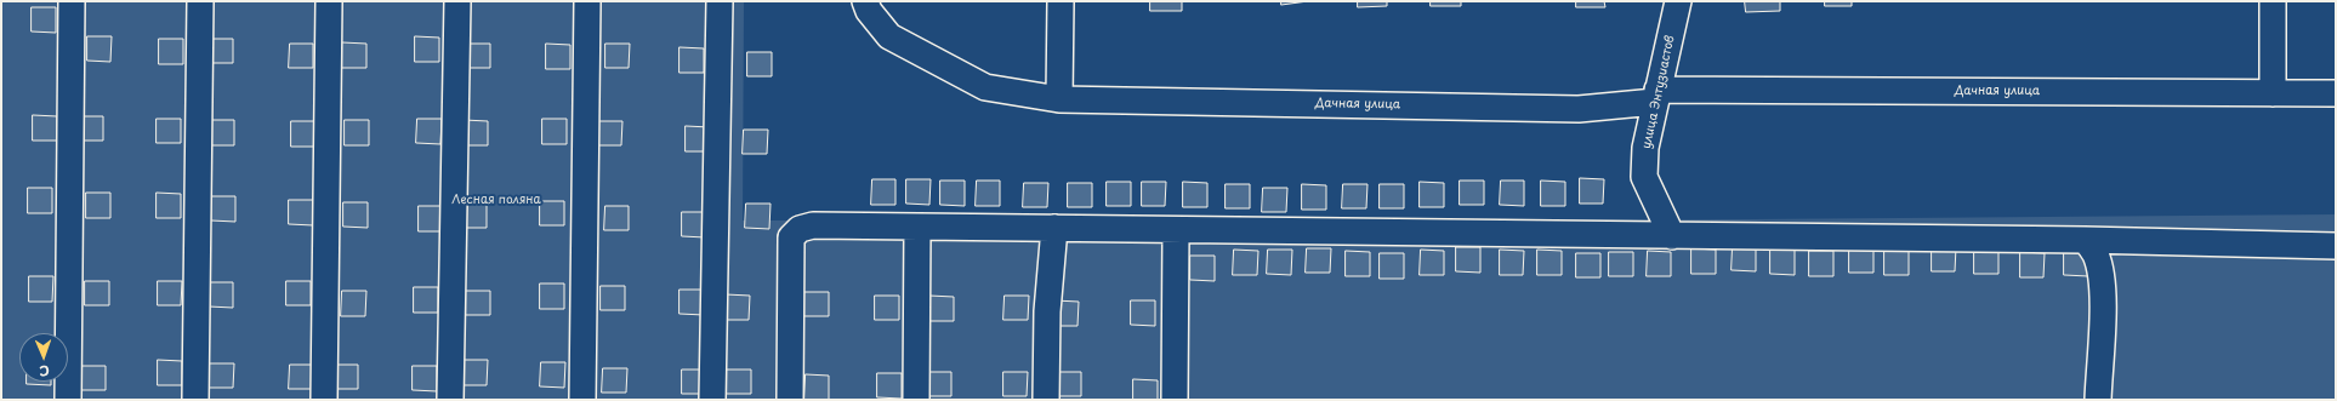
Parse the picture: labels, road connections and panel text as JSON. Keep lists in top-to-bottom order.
{
  "streets": {
    "street": ["Дачная улица", "улица Энтузиастов"]
  },
  "crossings": [
    ["Дачная улица", "улица Энтузиастов"]
  ],
  "parks": ["Лесная поляна"],
  "north": "bottom"
}
